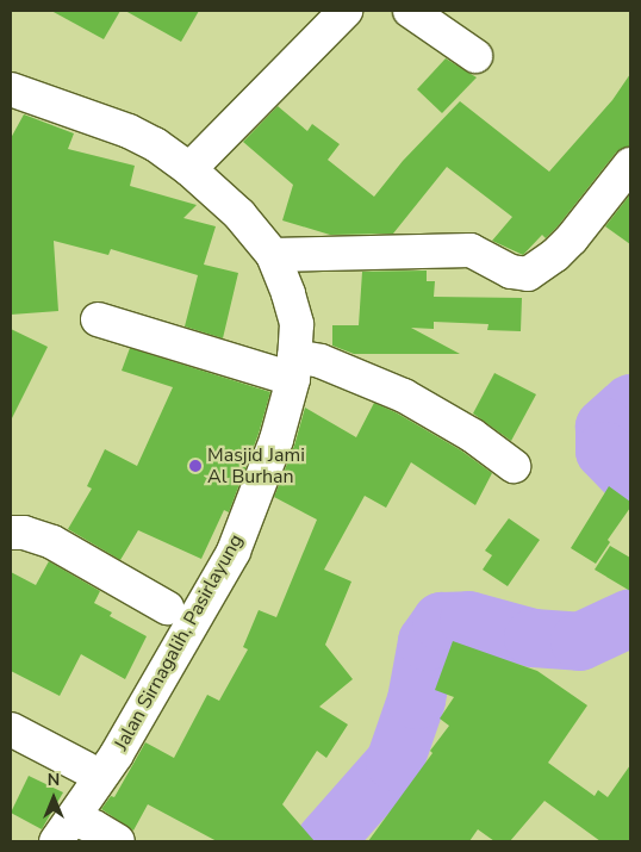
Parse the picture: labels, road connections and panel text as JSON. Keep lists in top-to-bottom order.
{
  "streets": {
    "street": ["Jalan Sirnagalih, Pasirlayung"]
  },
  "places": ["Masjid Jami Al Burhan"],
  "north": "top"
}
